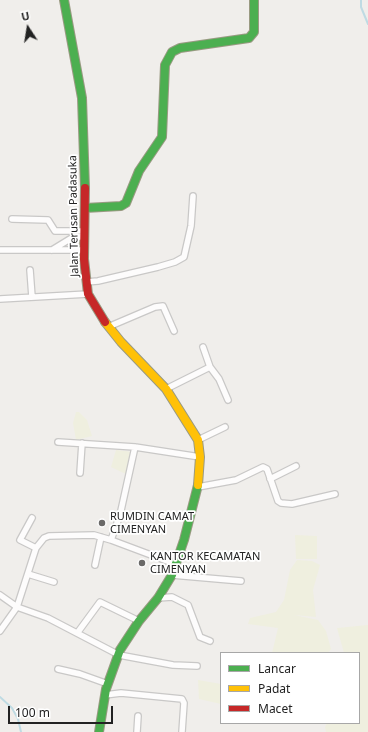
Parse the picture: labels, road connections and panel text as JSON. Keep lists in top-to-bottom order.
{
  "streets": {
    "street": ["Jalan Terusan Padasuka"]
  },
  "places": ["RUMDIN CAMAT CIMENYAN", "KANTOR KECAMATAN CIMENYAN"],
  "legend": ["Lancar", "Padat", "Macet"],
  "scale_bar": "100 m",
  "north": "top"
}
